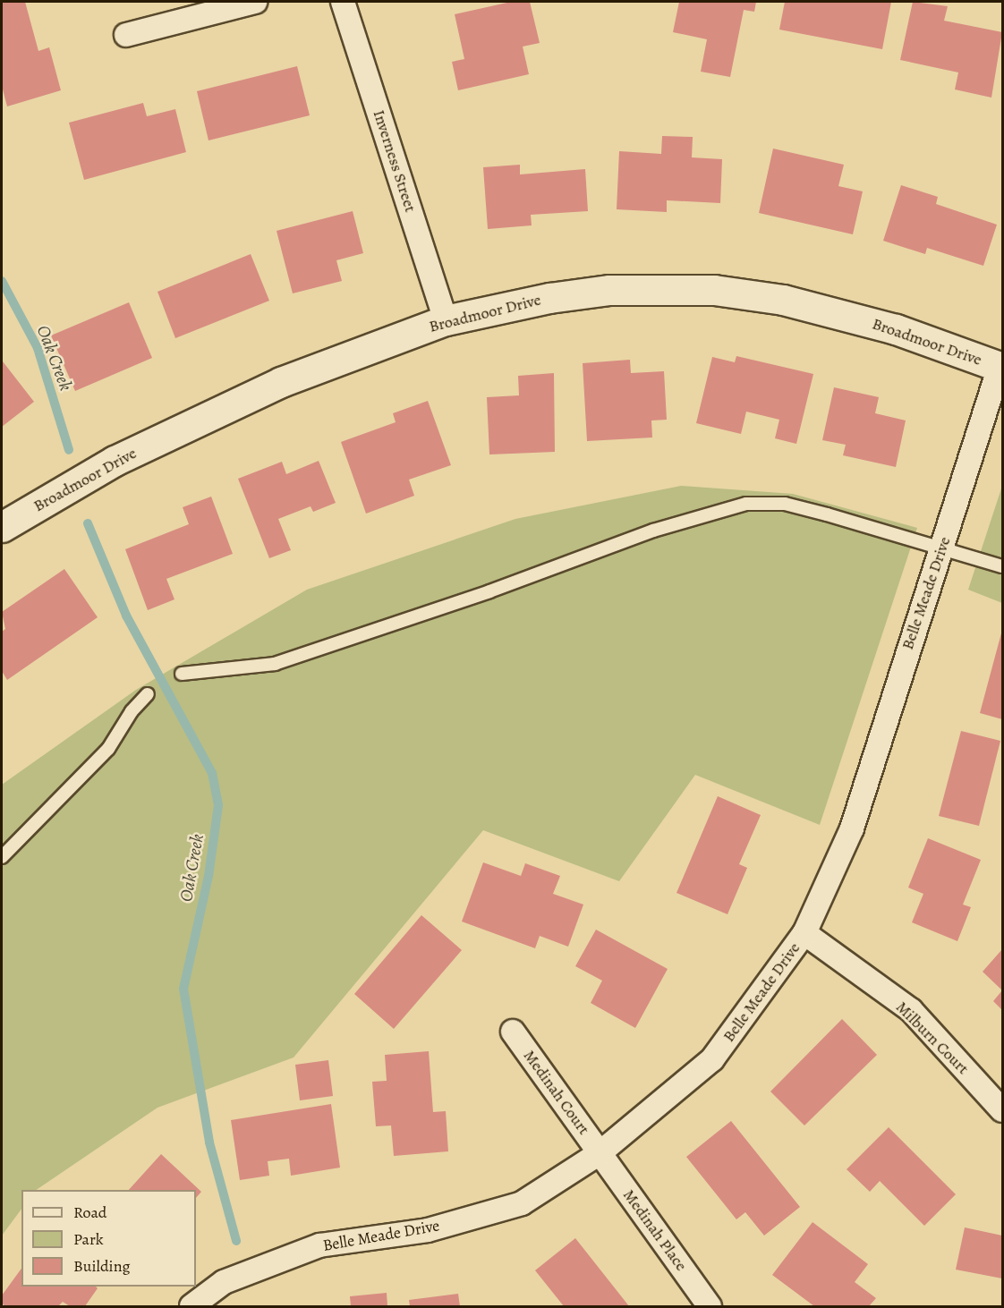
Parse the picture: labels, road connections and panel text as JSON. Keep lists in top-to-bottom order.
{
  "streets": {
    "street": [
      "Inverness Street",
      "Broadmoor Drive",
      "Belle Meade Drive",
      "Milburn Court",
      "Medinah Court",
      "Medinah Place"
    ]
  },
  "crossings": [
    ["Inverness Street", "Broadmoor Drive"],
    ["Broadmoor Drive", "Belle Meade Drive"],
    ["Belle Meade Drive", "Milburn Court"],
    ["Belle Meade Drive", "Medinah Court"],
    ["Belle Meade Drive", "Medinah Place"],
    ["Medinah Court", "Medinah Place"]
  ],
  "water": ["Oak Creek"],
  "legend": ["Road", "Park", "Building"]
}
